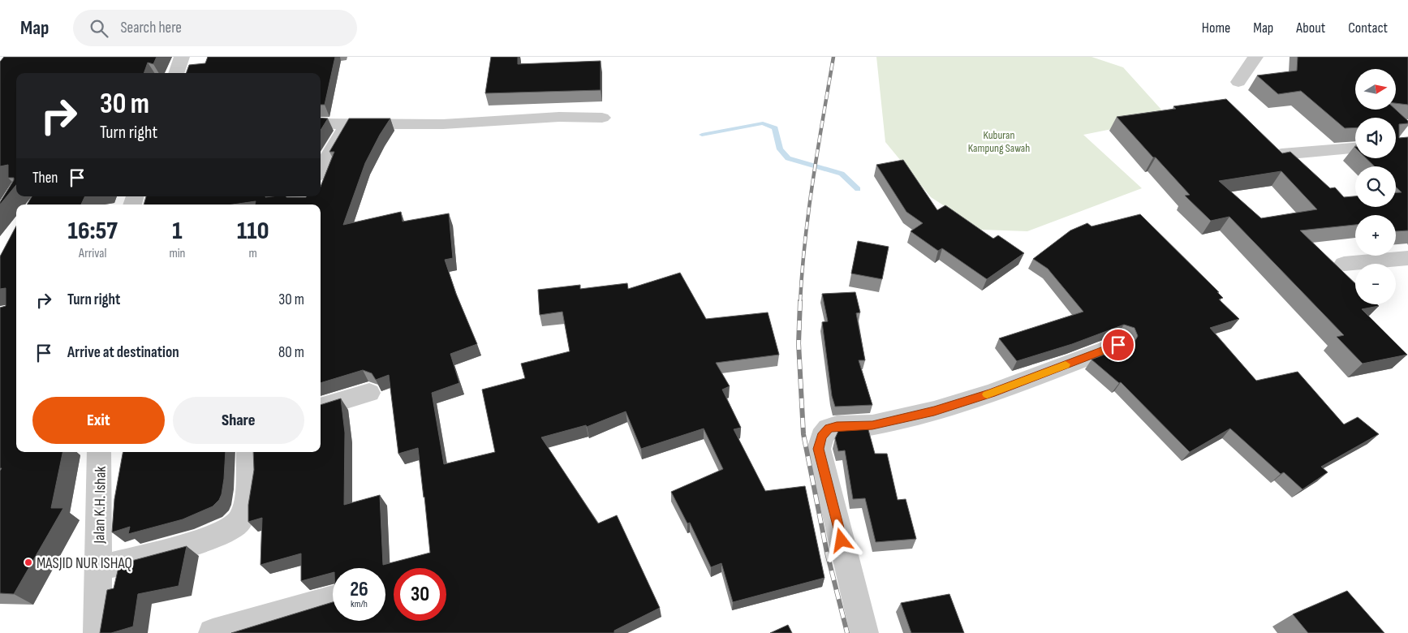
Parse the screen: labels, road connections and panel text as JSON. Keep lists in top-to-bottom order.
{
  "streets": {
    "street": ["Jalan K.H. Ishak"]
  },
  "parks": ["Kuburan Kampung Sawah"],
  "places": ["MASJID NUR ISHAQ"],
  "north": "right",
  "page": {
    "header": "Map",
    "search": "Search here",
    "nav": [
      "Home",
      "Map",
      "About",
      "Contact"
    ],
    "map_buttons": ["+", "−"],
    "turn": ["30 m", "Turn right"],
    "then": "Then",
    "eta": [
      "16:57",
      "Arrival",
      "1",
      "min",
      "110",
      "m"
    ],
    "list": [
      {
        "name": "Turn right",
        "value": "30 m"
      },
      {
        "name": "Arrive at destination",
        "value": "80 m"
      }
    ],
    "buttons": ["Exit", "Share"],
    "speed": "26 km/h",
    "limit": "30"
  }
}
